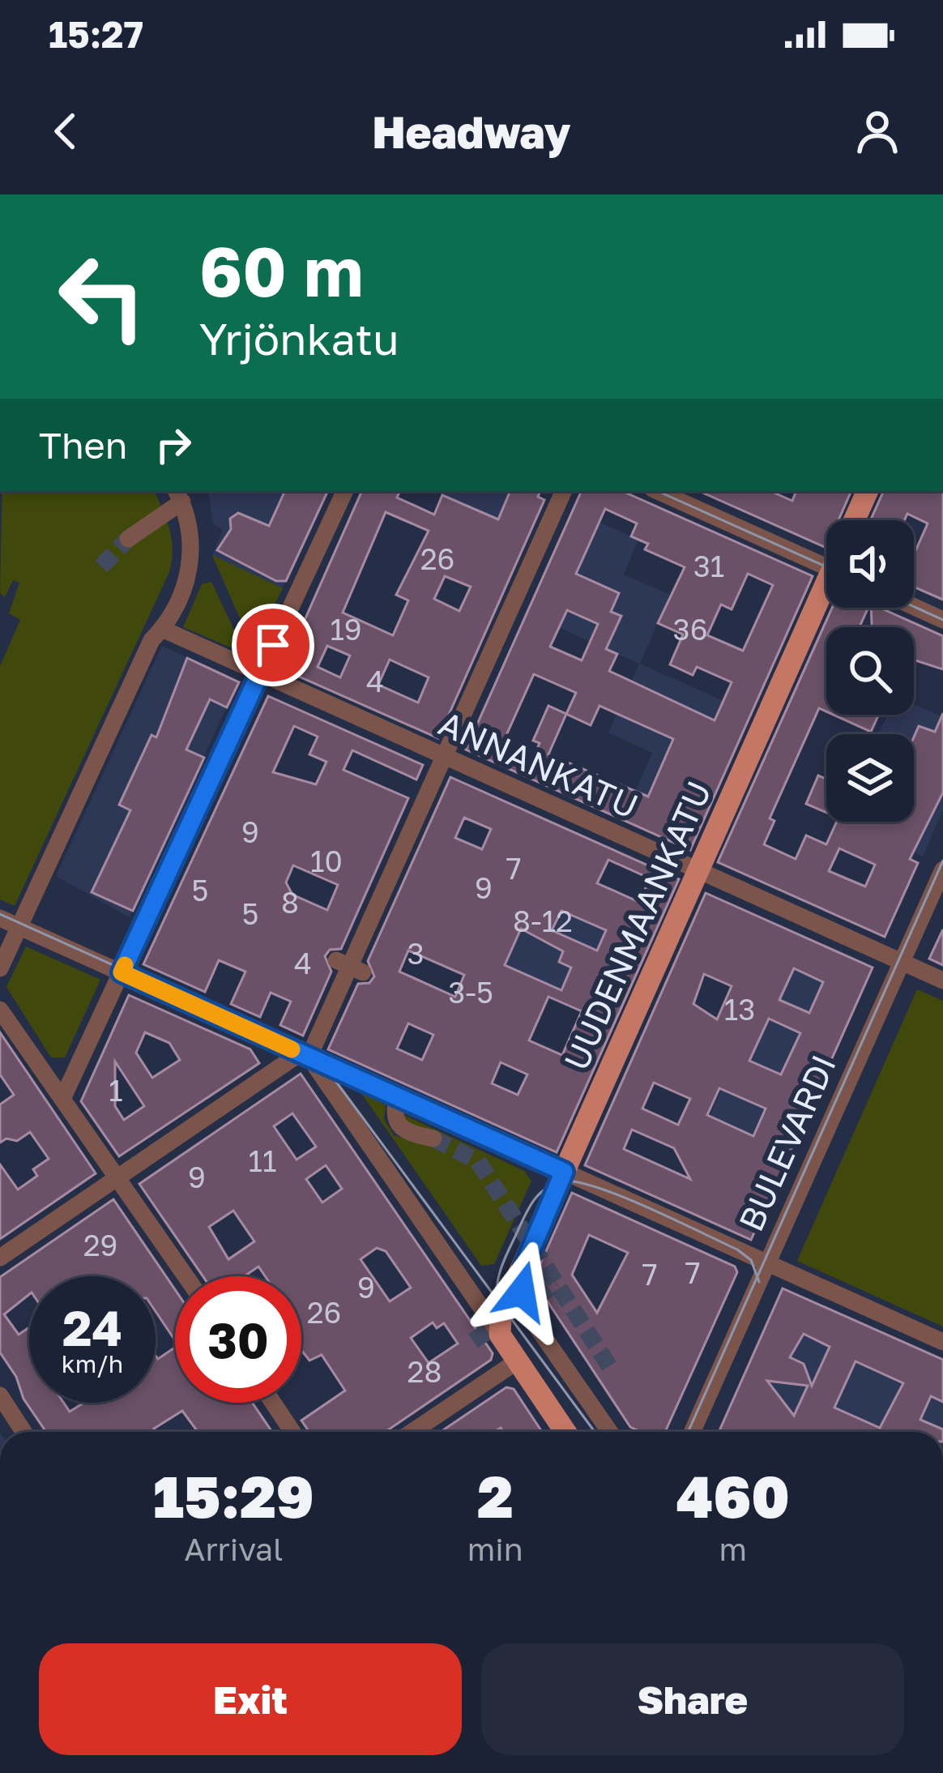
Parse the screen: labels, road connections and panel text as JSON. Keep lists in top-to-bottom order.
{
  "streets": {
    "main road": ["UUDENMAANKATU"],
    "street": ["ANNANKATU", "BULEVARDI"]
  },
  "crossings": [
    ["ANNANKATU", "UUDENMAANKATU"],
    ["ANNANKATU", "BULEVARDI"]
  ],
  "house_numbers": [
    "26",
    "31",
    "19",
    "36",
    "4",
    "9",
    "10",
    "7",
    "9",
    "5",
    "8",
    "5",
    "8-12",
    "3",
    "4",
    "3-5",
    "13",
    "1",
    "11",
    "9",
    "29",
    "7",
    "7",
    "9",
    "26",
    "28"
  ],
  "page": {
    "status": "15:27",
    "header": "Headway",
    "turn": ["60 m", "Yrjönkatu"],
    "then": "Then",
    "speed": "24 km/h",
    "limit": "30",
    "eta": [
      "15:29",
      "Arrival",
      "2",
      "min",
      "460",
      "m"
    ],
    "buttons": ["Exit", "Share"]
  }
}
